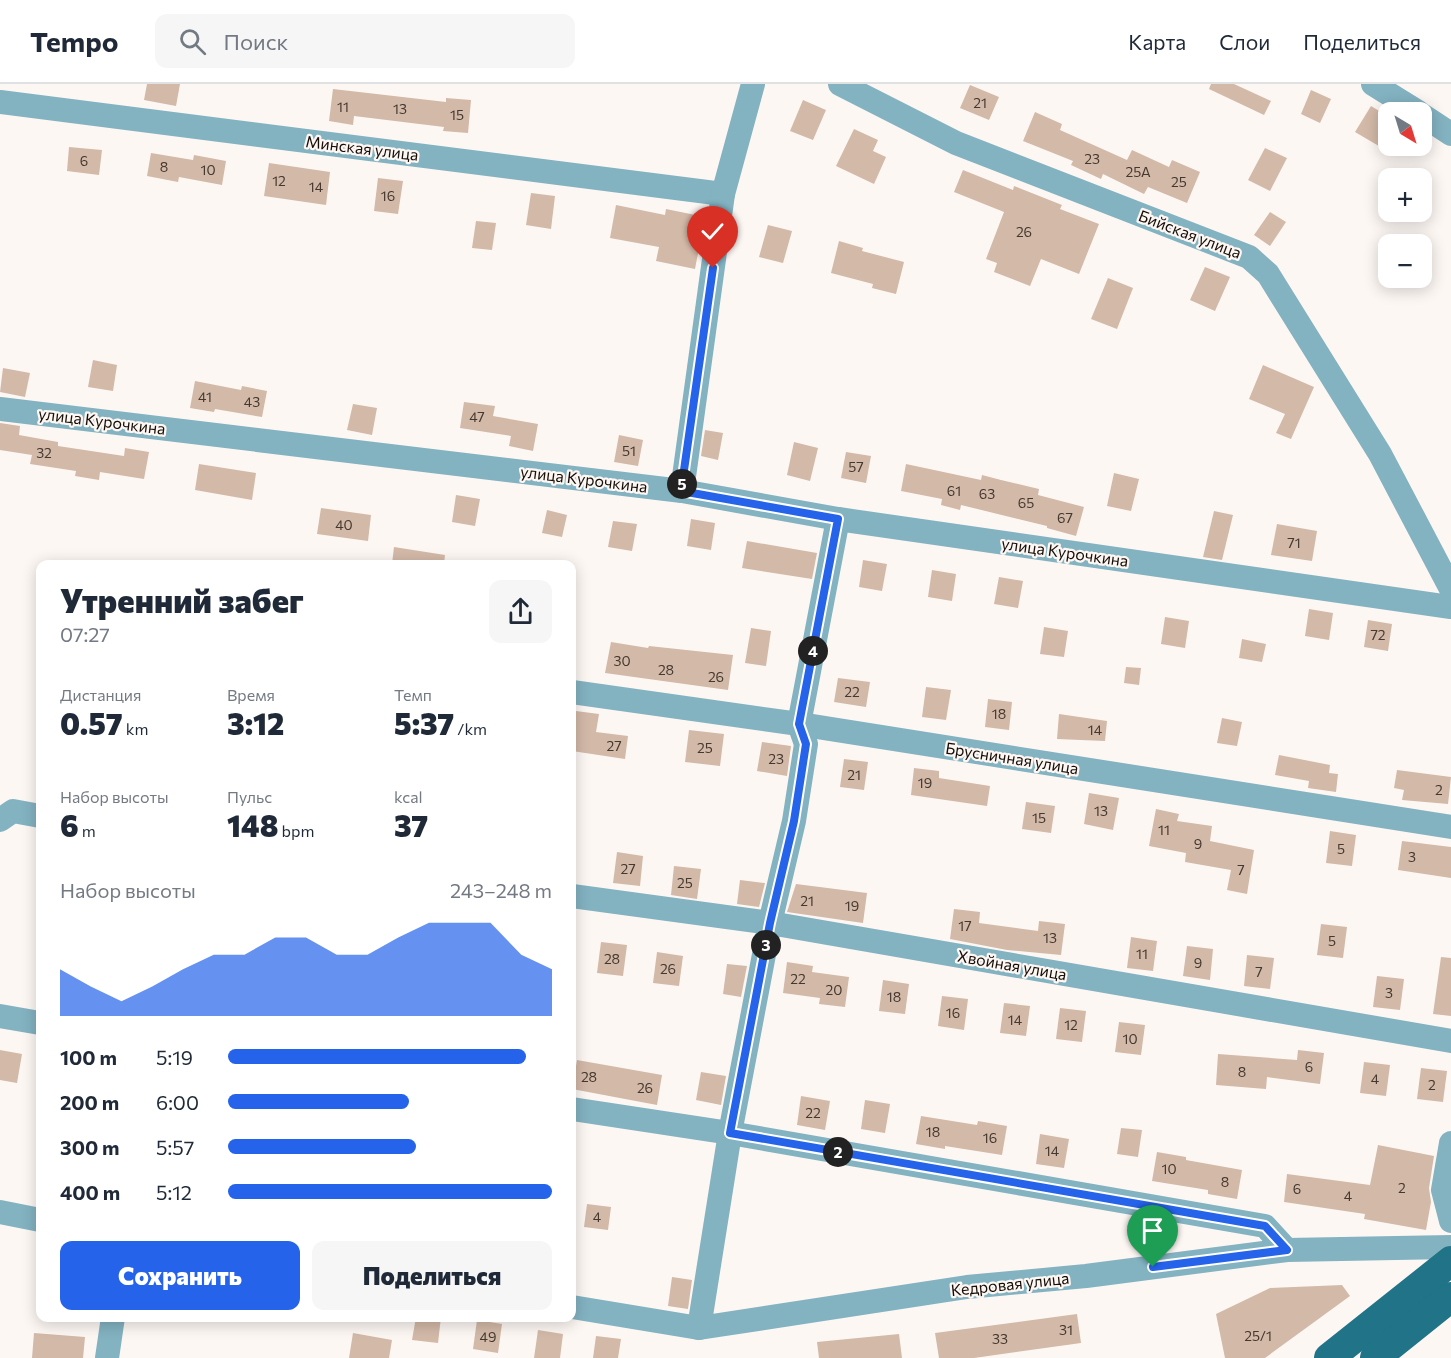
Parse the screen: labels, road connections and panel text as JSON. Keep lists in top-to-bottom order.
{
  "streets": {
    "street": [
      "Минская улица",
      "Бийская улица",
      "улица Курочкина",
      "Брусничная улица",
      "Хвойная улица",
      "Кедровая улица"
    ]
  },
  "house_numbers": [
    "21",
    "11",
    "13",
    "15",
    "23",
    "6",
    "8",
    "10",
    "25А",
    "12",
    "25",
    "14",
    "16",
    "26",
    "41",
    "43",
    "47",
    "51",
    "32",
    "57",
    "61",
    "63",
    "65",
    "67",
    "40",
    "71",
    "72",
    "30",
    "28",
    "26",
    "22",
    "18",
    "14",
    "27",
    "25",
    "23",
    "21",
    "19",
    "2",
    "13",
    "15",
    "11",
    "9",
    "5",
    "3",
    "27",
    "7",
    "25",
    "21",
    "19",
    "17",
    "13",
    "5",
    "11",
    "28",
    "9",
    "26",
    "7",
    "22",
    "20",
    "3",
    "18",
    "16",
    "14",
    "12",
    "10",
    "6",
    "8",
    "28",
    "4",
    "2",
    "26",
    "22",
    "18",
    "16",
    "14",
    "10",
    "8",
    "2",
    "6",
    "4",
    "4",
    "31",
    "25/1",
    "49",
    "33"
  ],
  "north": "bottom right",
  "page": {
    "header": "Tempo",
    "search": "Поиск",
    "nav": ["Карта", "Слои", "Поделиться"],
    "map_buttons": ["+", "−"],
    "pins": [
      "5",
      "4",
      "3",
      "2"
    ],
    "heading": ["Утренний забег", "07:27"],
    "stats": [
      ["Дистанция", "0.57 km"],
      ["Время", "3:12"],
      ["Темп", "5:37 /km"],
      ["Набор высоты", "6 m"],
      ["Пульс", "148 bpm"],
      ["kcal", "37"]
    ],
    "chart": ["Набор высоты", "243–248 m"],
    "list": [
      {
        "name": "100 m",
        "note": "5:19"
      },
      {
        "name": "200 m",
        "note": "6:00"
      },
      {
        "name": "300 m",
        "note": "5:57"
      },
      {
        "name": "400 m",
        "note": "5:12"
      }
    ],
    "buttons": ["Сохранить", "Поделиться"]
  }
}
